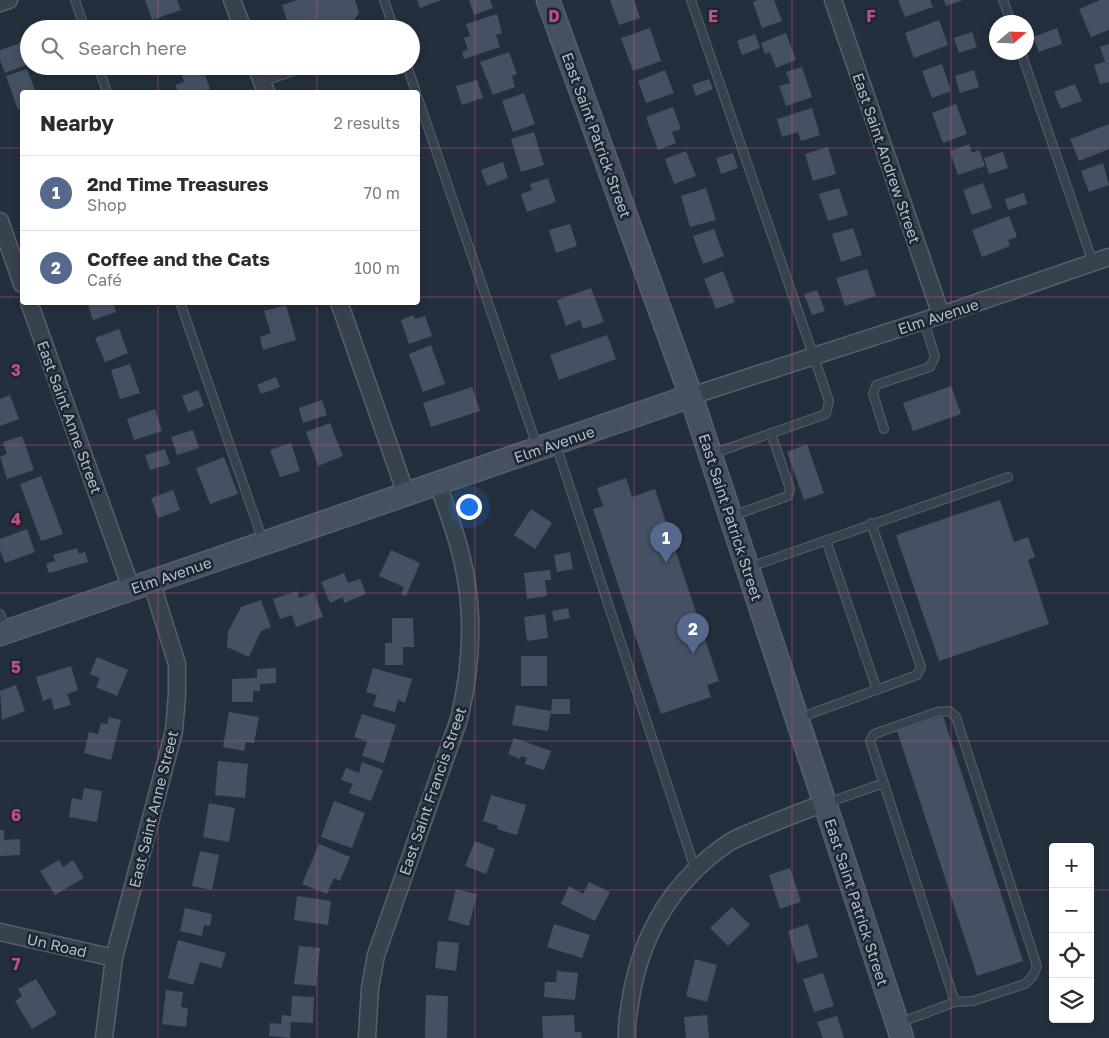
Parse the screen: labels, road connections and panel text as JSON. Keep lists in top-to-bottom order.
{
  "streets": {
    "main road": ["East Saint Patrick Street", "Elm Avenue"],
    "street": [
      "East Saint Andrew Street",
      "East Saint Anne Street",
      "East Saint Francis Street",
      "Un Road"
    ]
  },
  "crossings": [
    ["East Saint Patrick Street", "Elm Avenue"],
    ["East Saint Andrew Street", "Elm Avenue"],
    ["Elm Avenue", "East Saint Anne Street"],
    ["Elm Avenue", "East Saint Francis Street"],
    ["East Saint Anne Street", "Un Road"]
  ],
  "north": "right",
  "page": {
    "search": "Search here",
    "heading": ["Nearby", "2 results"],
    "list": [
      {
        "mark": "1",
        "name": "2nd Time Treasures",
        "note": "Shop",
        "value": "70 m"
      },
      {
        "mark": "2",
        "name": "Coffee and the Cats",
        "note": "Café",
        "value": "100 m"
      }
    ],
    "pins": ["1", "2"],
    "map_buttons": ["+", "−"]
  },
  "grid": {
    "columns": ["D", "E", "F"],
    "rows": [
      "3",
      "4",
      "5",
      "6",
      "7"
    ]
  }
}
